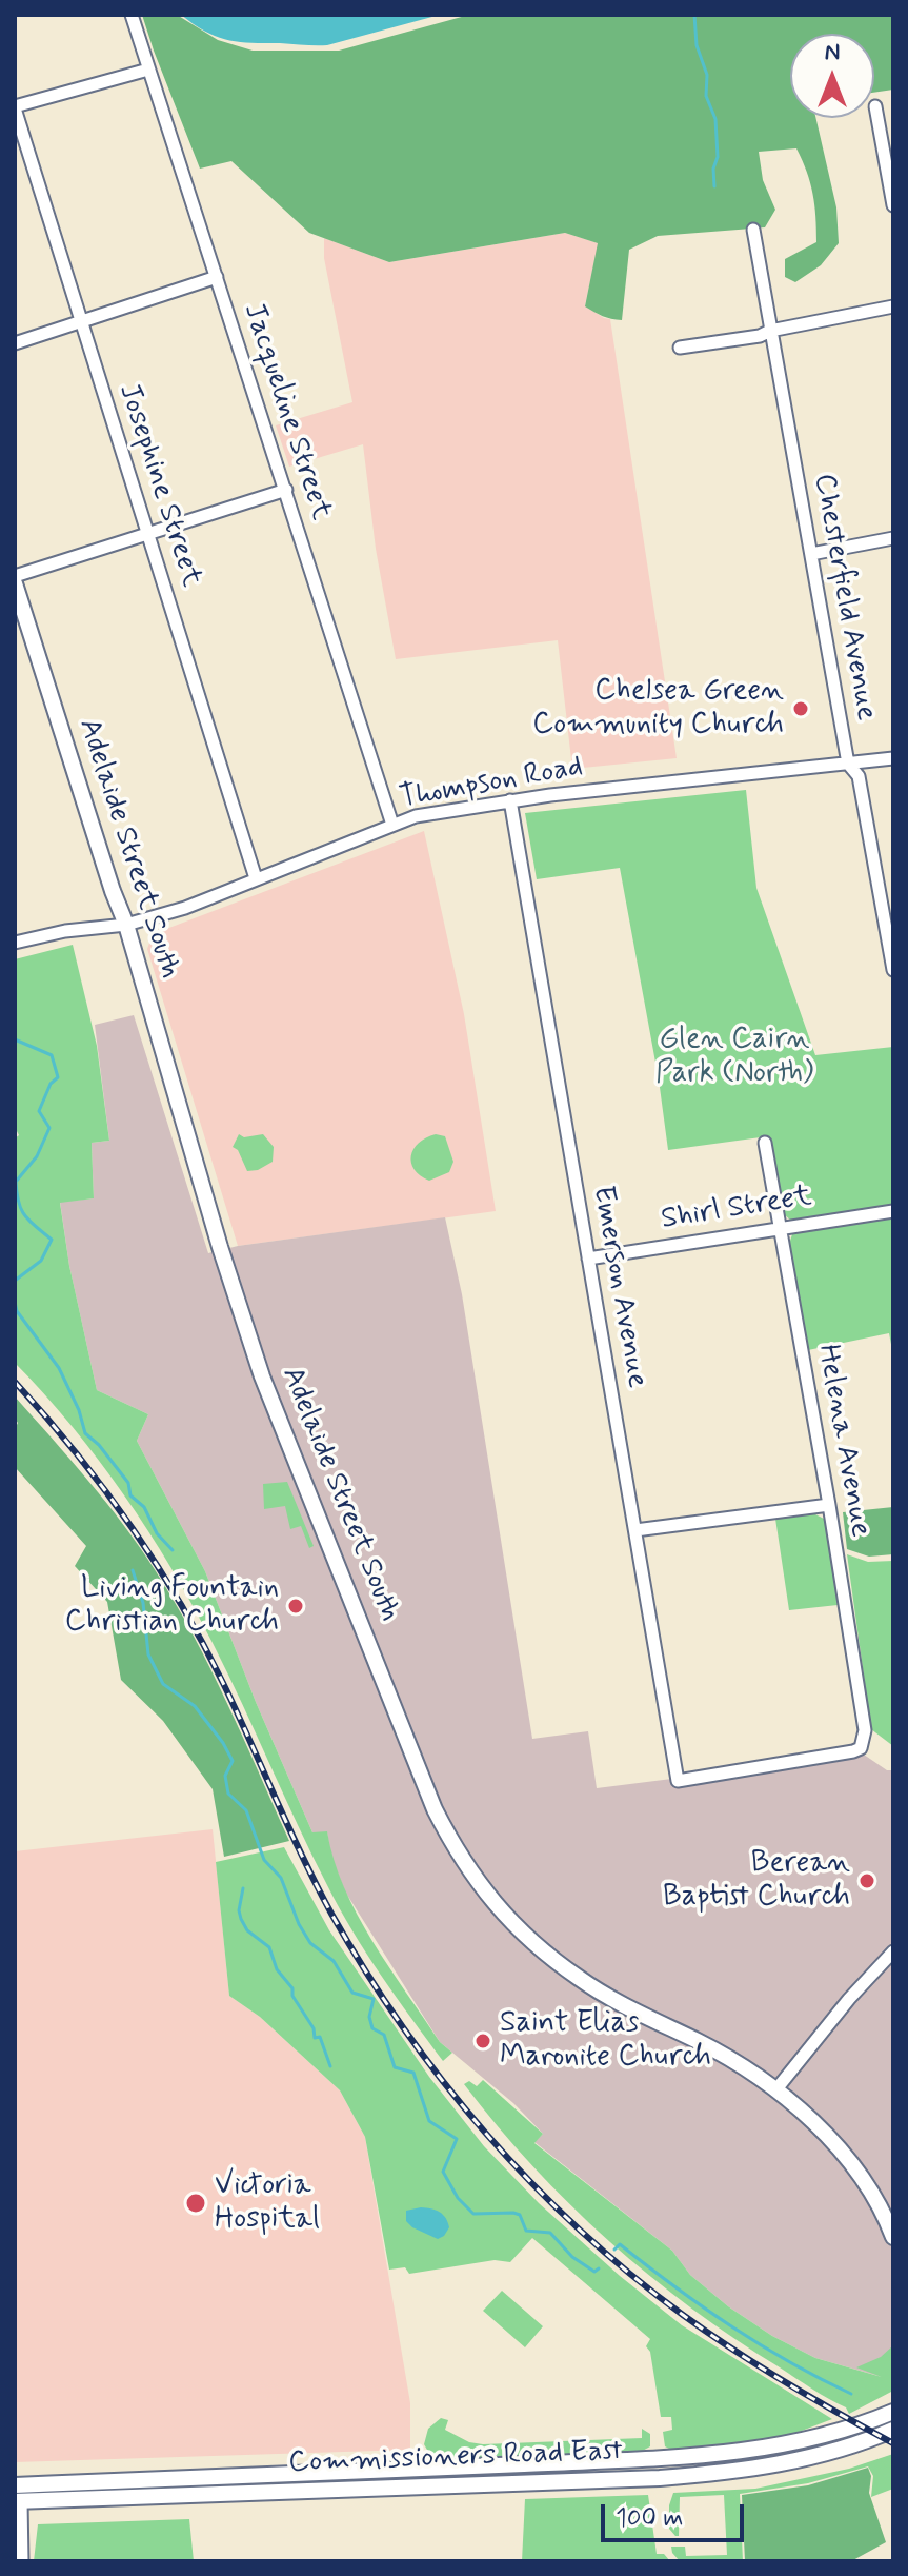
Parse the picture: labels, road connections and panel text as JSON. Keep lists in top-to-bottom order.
{
  "streets": {
    "main road": ["Adelaide Street South", "Commissioners Road East"],
    "street": [
      "Jacqueline Street",
      "Josephine Street",
      "Chesterfield Avenue",
      "Thompson Road",
      "Shirl Street",
      "Emerson Avenue",
      "Helena Avenue"
    ]
  },
  "crossings": [
    ["Jacqueline Street", "Thompson Road"],
    ["Josephine Street", "Thompson Road"],
    ["Chesterfield Avenue", "Thompson Road"],
    ["Thompson Road", "Adelaide Street South"],
    ["Thompson Road", "Emerson Avenue"],
    ["Shirl Street", "Emerson Avenue"],
    ["Shirl Street", "Helena Avenue"],
    ["Emerson Avenue", "Helena Avenue"]
  ],
  "parks": ["Glen Cairn Park (North)"],
  "places": [
    "Chelsea Green Community Church",
    "Living Fountain Christian Church",
    "Berean Baptist Church",
    "Saint Elias Maronite Church",
    "Victoria Hospital"
  ],
  "scale_bar": "100 m",
  "north": "top"
}
